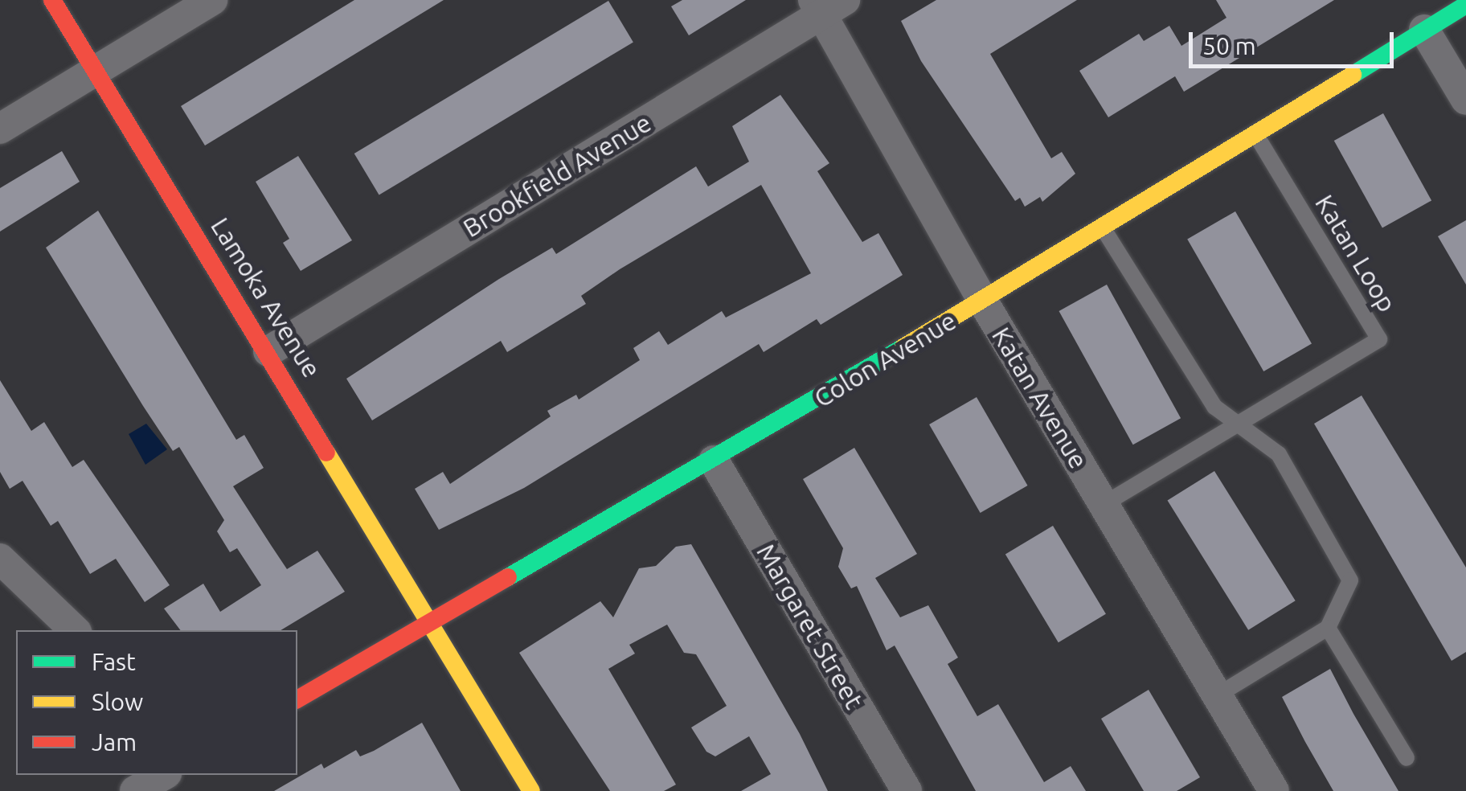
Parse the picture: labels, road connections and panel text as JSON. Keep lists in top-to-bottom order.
{
  "streets": {
    "street": [
      "Brookfield Avenue",
      "Lamoka Avenue",
      "Colon Avenue",
      "Katan Avenue",
      "Margaret Street"
    ],
    "lane": ["Katan Loop"]
  },
  "crossings": [
    ["Brookfield Avenue", "Lamoka Avenue"],
    ["Brookfield Avenue", "Katan Avenue"],
    ["Katan Loop", "Colon Avenue"],
    ["Katan Loop", "Katan Avenue"],
    ["Lamoka Avenue", "Colon Avenue"],
    ["Colon Avenue", "Katan Avenue"],
    ["Colon Avenue", "Margaret Street"]
  ],
  "legend": ["Fast", "Slow", "Jam"],
  "scale_bar": "50 m"
}
